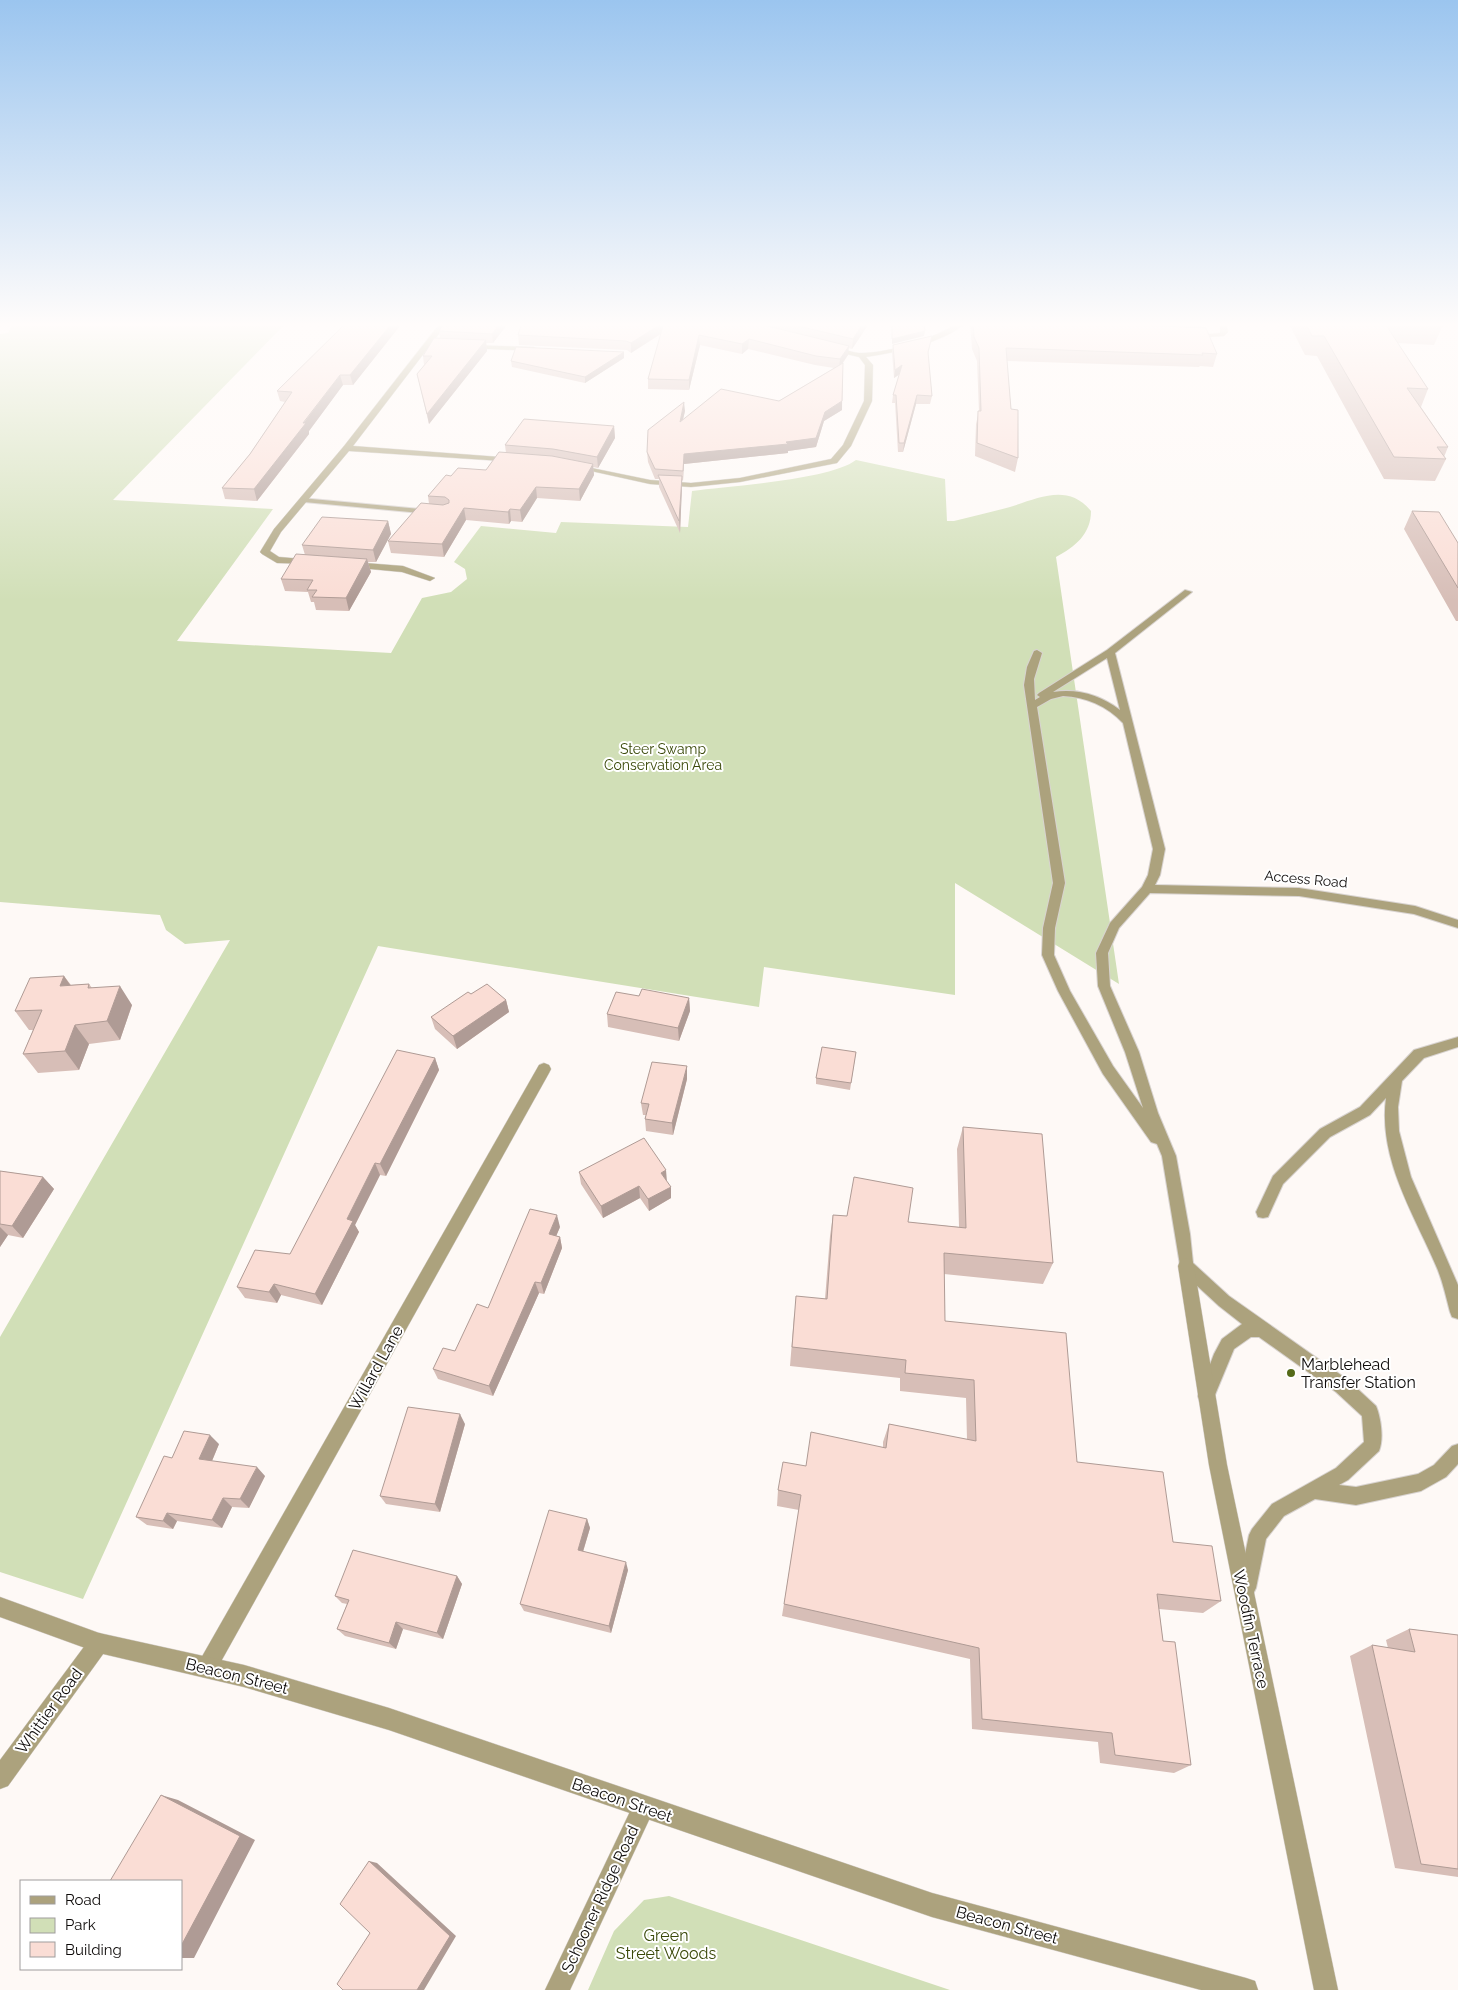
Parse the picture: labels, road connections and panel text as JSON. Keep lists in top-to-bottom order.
{
  "streets": {
    "street": [
      "Willard Lane",
      "Woodfin Terrace",
      "Beacon Street",
      "Whittier Road",
      "Schooner Ridge Road"
    ],
    "lane": ["Access Road"]
  },
  "crossings": [
    ["Willard Lane", "Beacon Street"],
    ["Beacon Street", "Whittier Road"],
    ["Beacon Street", "Schooner Ridge Road"]
  ],
  "parks": ["Steer Swamp Conservation Area", "Green Street Woods"],
  "places": ["Marblehead Transfer Station"],
  "legend": ["Road", "Park", "Building"]
}
